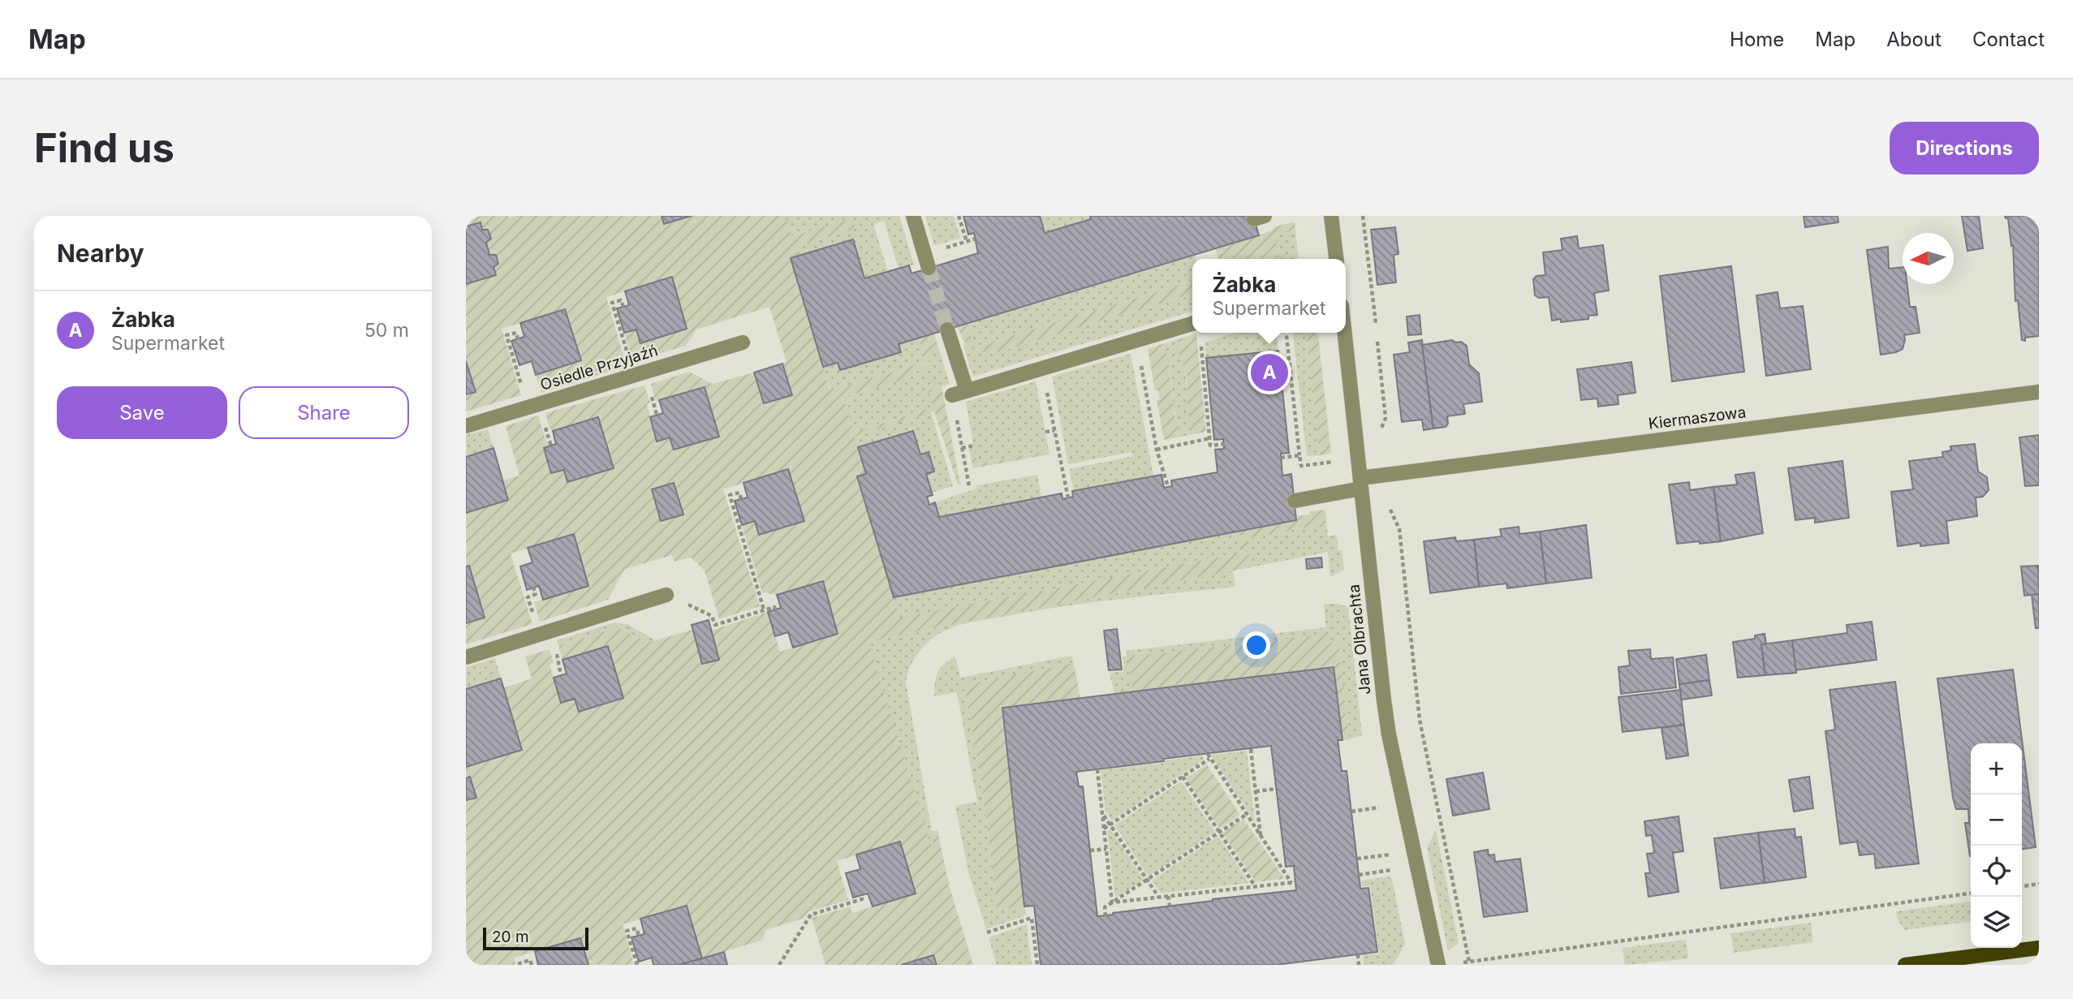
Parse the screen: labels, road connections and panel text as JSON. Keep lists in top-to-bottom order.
{
  "streets": {
    "street": ["Osiedle Przyjaźń", "Kiermaszowa", "Jana Olbrachta"]
  },
  "crossings": [
    ["Kiermaszowa", "Jana Olbrachta"]
  ],
  "scale_bar": "20 m",
  "north": "left",
  "page": {
    "header": "Map",
    "nav": [
      "Home",
      "Map",
      "About",
      "Contact"
    ],
    "buttons": [
      "Directions",
      ["Save", "Share"]
    ],
    "title": "Find us",
    "heading": "Nearby",
    "popup": ["Żabka", "Supermarket"],
    "list": [
      {
        "mark": "A",
        "name": "Żabka",
        "note": "Supermarket",
        "value": "50 m"
      }
    ],
    "pins": "A",
    "map_buttons": ["+", "−"],
    "scale": "20 m"
  }
}
